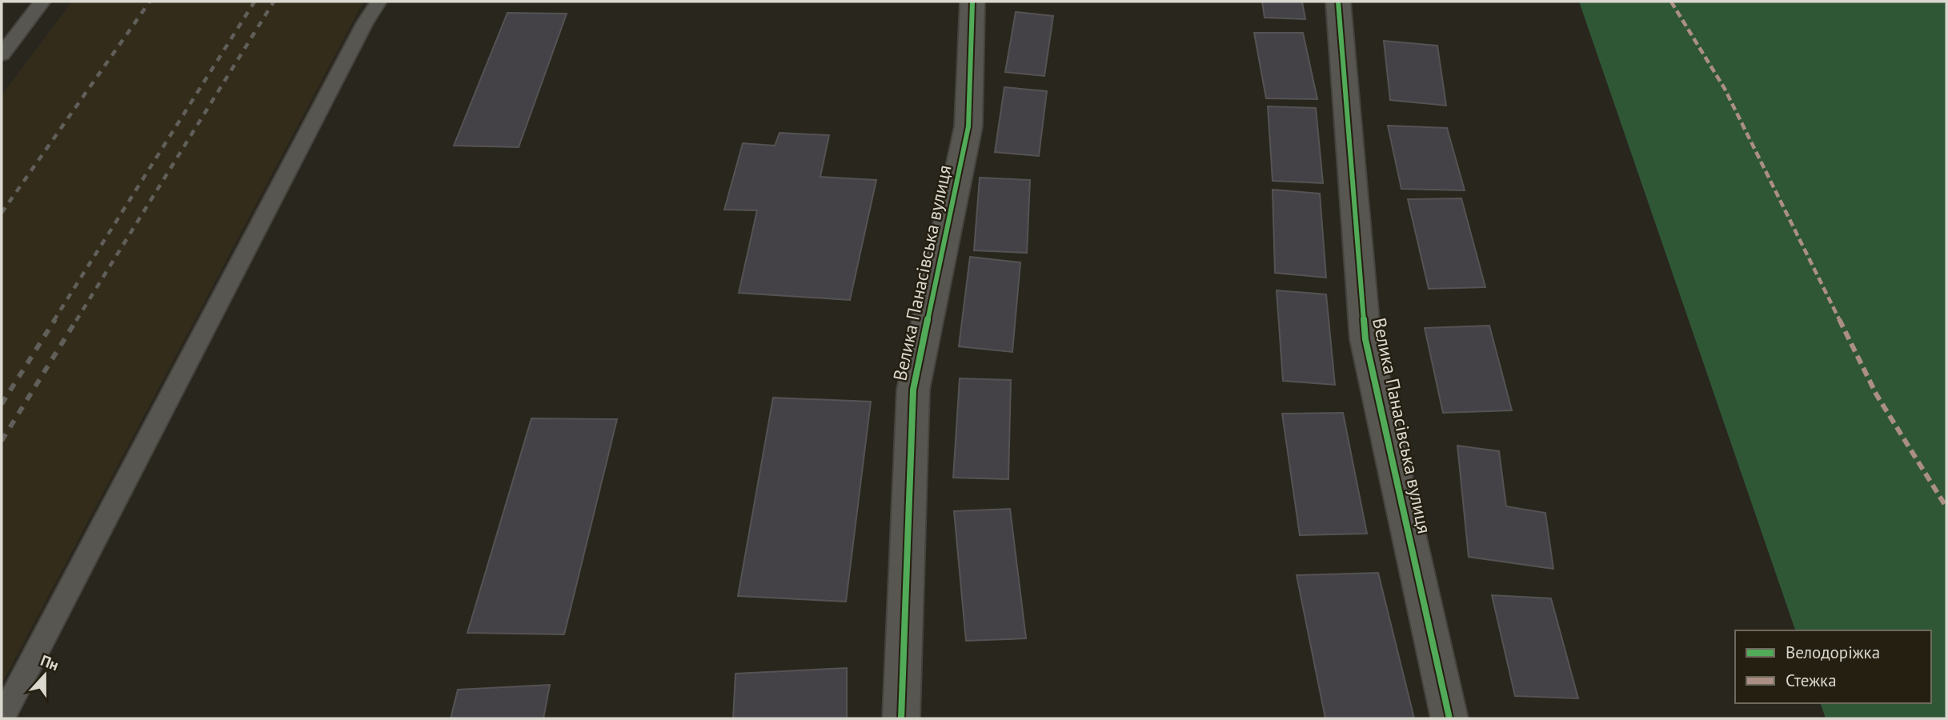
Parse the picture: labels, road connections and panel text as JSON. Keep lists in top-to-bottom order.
{
  "streets": {
    "street": ["Велика Панасівська вулиця"]
  },
  "legend": ["Велодоріжка", "Стежка"],
  "north": "top"
}
